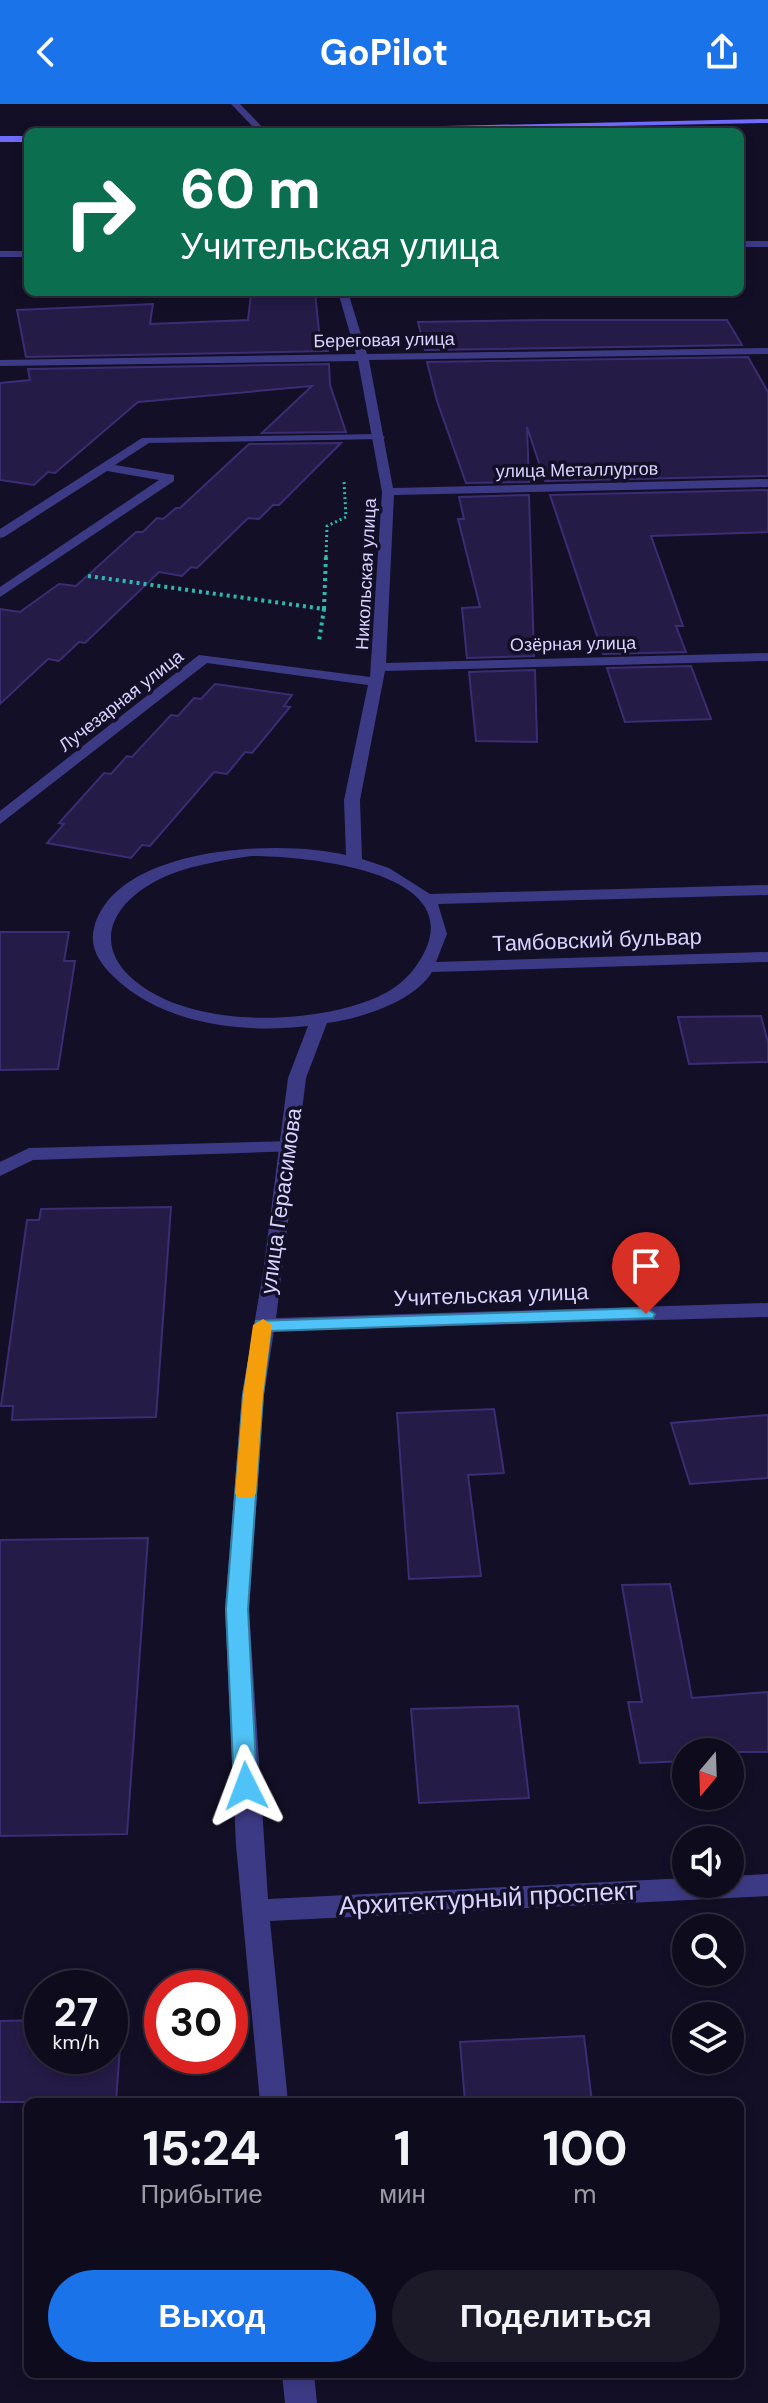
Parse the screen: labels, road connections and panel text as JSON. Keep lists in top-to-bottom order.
{
  "streets": {
    "street": [
      "Береговая улица",
      "улица Металлургов",
      "Никольская улица",
      "Озёрная улица",
      "Лучезарная улица",
      "Тамбовский бульвар",
      "улица Герасимова",
      "Учительская улица",
      "Архитектурный проспект"
    ]
  },
  "crossings": [
    ["Береговая улица", "Никольская улица"],
    ["улица Металлургов", "Никольская улица"],
    ["Никольская улица", "Озёрная улица"],
    ["Никольская улица", "Лучезарная улица"],
    ["Озёрная улица", "Лучезарная улица"],
    ["улица Герасимова", "Учительская улица"],
    ["улица Герасимова", "Архитектурный проспект"]
  ],
  "north": "bottom",
  "page": {
    "header": "GoPilot",
    "turn": ["60 m", "Учительская улица"],
    "speed": "27 km/h",
    "limit": "30",
    "eta": [
      "15:24",
      "Прибытие",
      "1",
      "мин",
      "100",
      "m"
    ],
    "buttons": ["Выход", "Поделиться"]
  }
}
